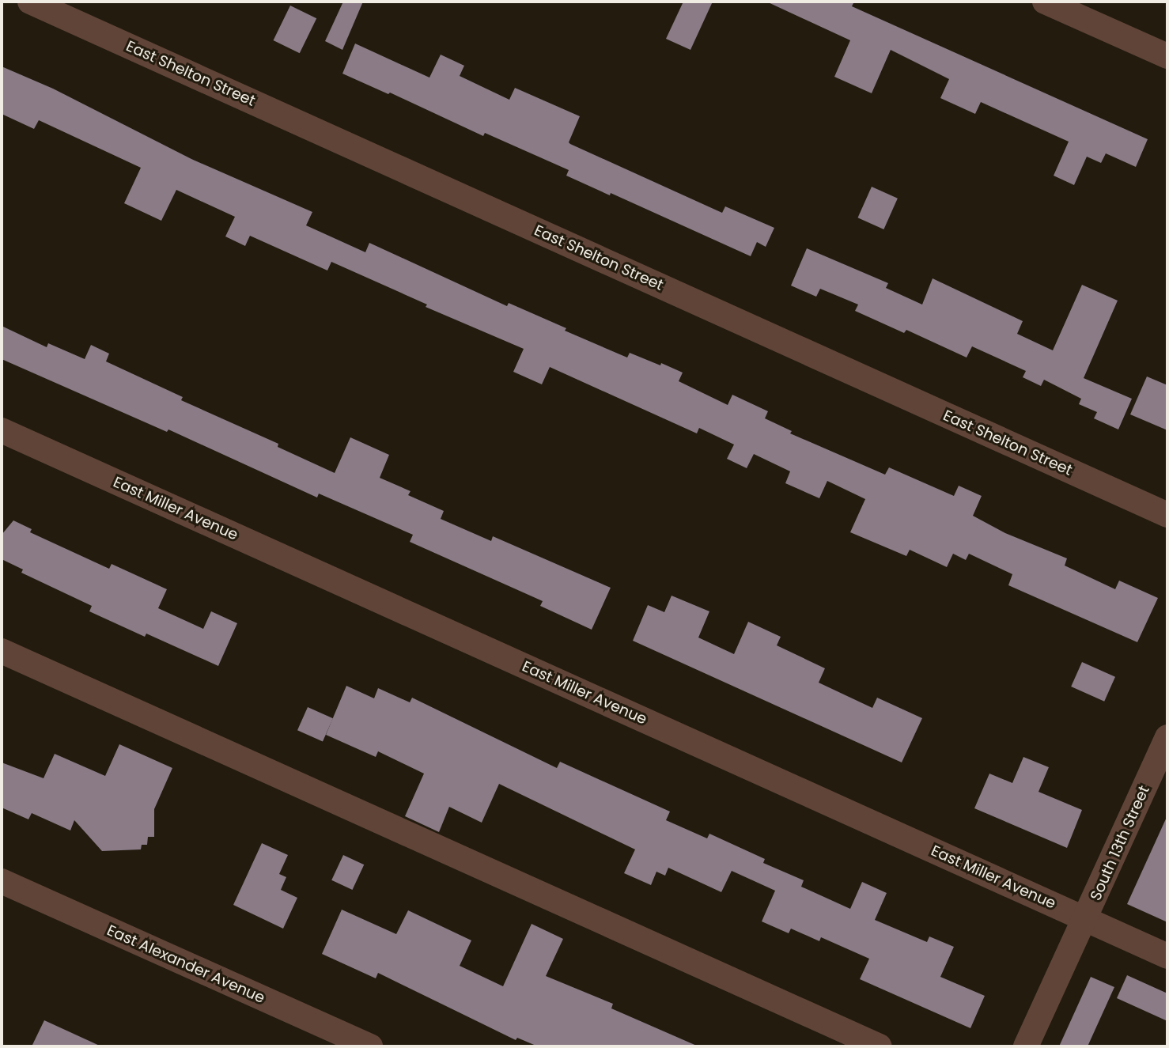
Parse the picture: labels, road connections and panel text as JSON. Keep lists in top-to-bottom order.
{
  "streets": {
    "street": [
      "East Shelton Street",
      "East Miller Avenue",
      "South 13th Street",
      "East Alexander Avenue"
    ]
  },
  "crossings": [
    ["East Miller Avenue", "South 13th Street"]
  ]
}
